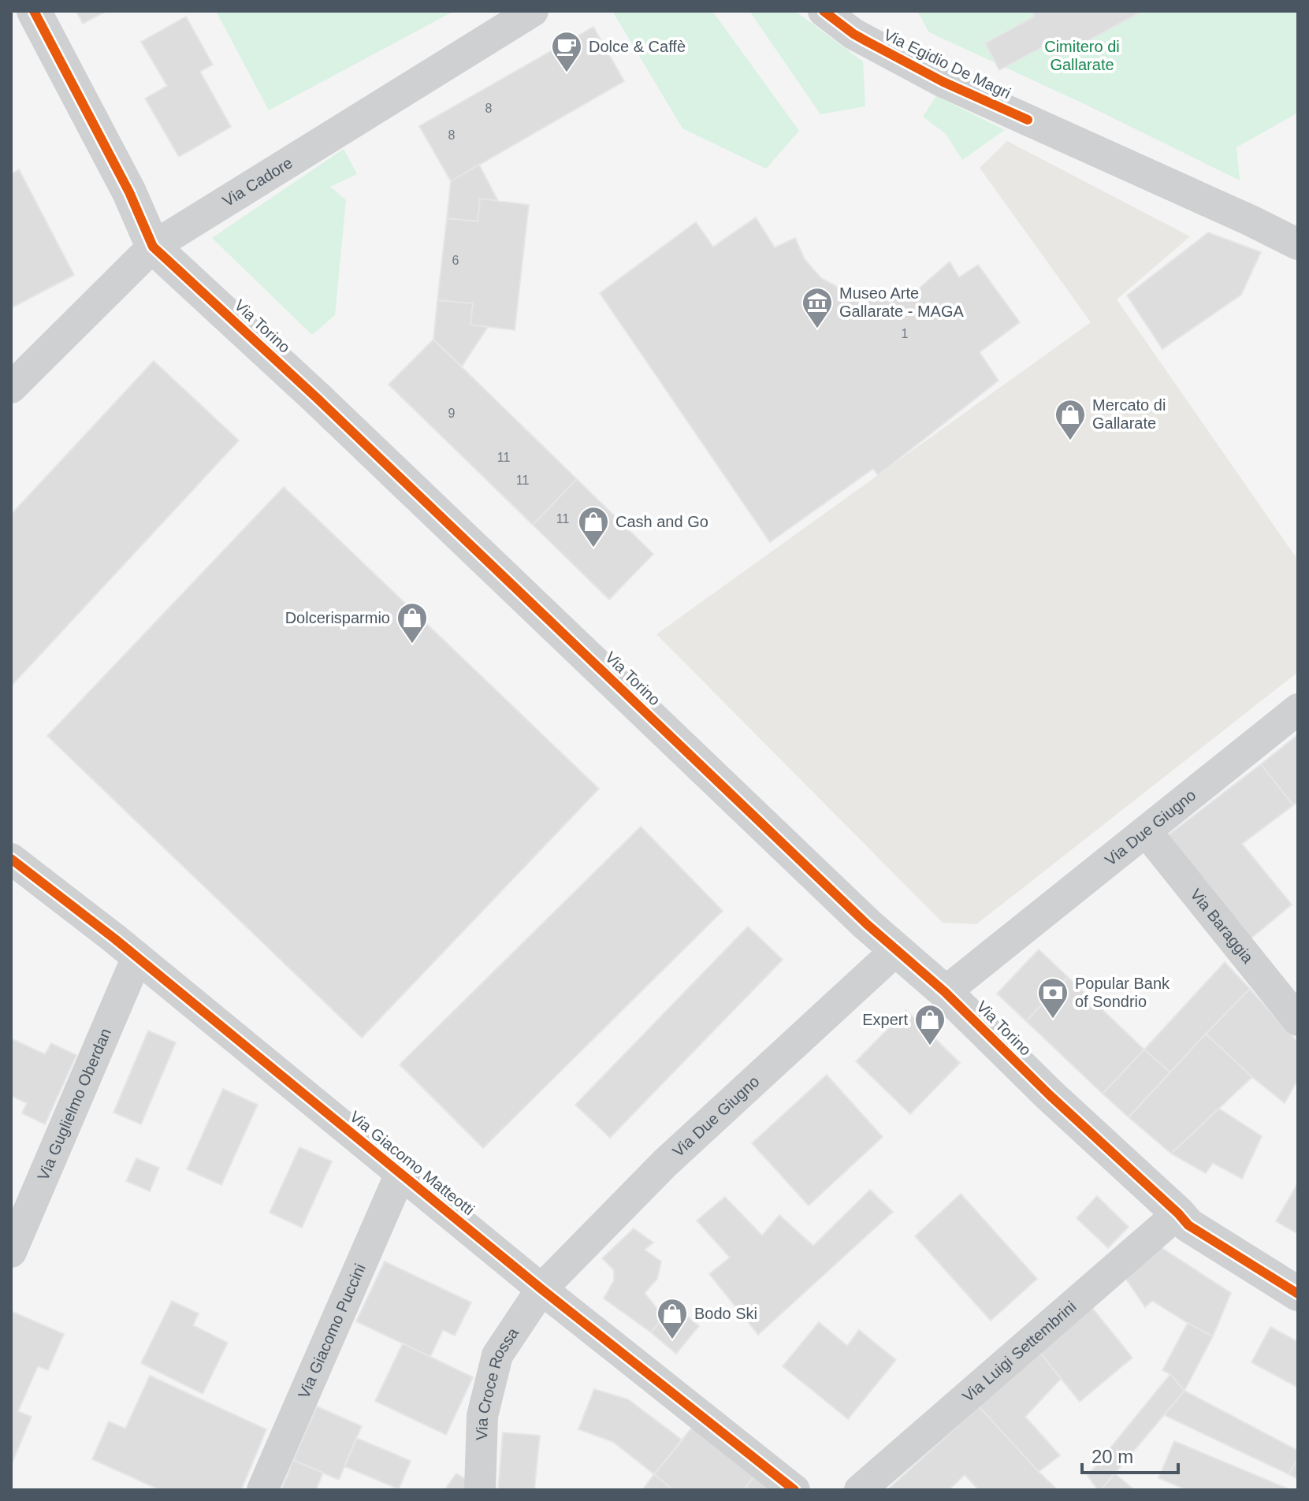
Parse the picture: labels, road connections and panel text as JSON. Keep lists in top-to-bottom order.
{
  "streets": {
    "street": [
      "Via Egidio De Magri",
      "Via Cadore",
      "Via Torino",
      "Via Due Giugno",
      "Via Baraggia",
      "Via Guglielmo Oberdan",
      "Via Giacomo Matteotti",
      "Via Giacomo Puccini",
      "Via Luigi Settembrini",
      "Via Croce Rossa"
    ]
  },
  "crossings": [
    ["Via Cadore", "Via Torino"],
    ["Via Torino", "Via Due Giugno"],
    ["Via Torino", "Via Luigi Settembrini"],
    ["Via Due Giugno", "Via Baraggia"],
    ["Via Due Giugno", "Via Giacomo Matteotti"],
    ["Via Due Giugno", "Via Croce Rossa"],
    ["Via Guglielmo Oberdan", "Via Giacomo Matteotti"],
    ["Via Giacomo Matteotti", "Via Giacomo Puccini"],
    ["Via Giacomo Matteotti", "Via Croce Rossa"]
  ],
  "parks": ["Cimitero di Gallarate"],
  "places": {
    "cafe": ["Dolce & Caffè"],
    "museum": ["Museo Arte Gallarate - MAGA"],
    "shop": [
      "Mercato di Gallarate",
      "Cash and Go",
      "Dolcerisparmio",
      "Expert",
      "Bodo Ski"
    ],
    "bank": ["Popular Bank of Sondrio"]
  },
  "house_numbers": [
    "8",
    "8",
    "6",
    "1",
    "9",
    "11",
    "11",
    "11"
  ],
  "scale_bar": "20 m"
}
